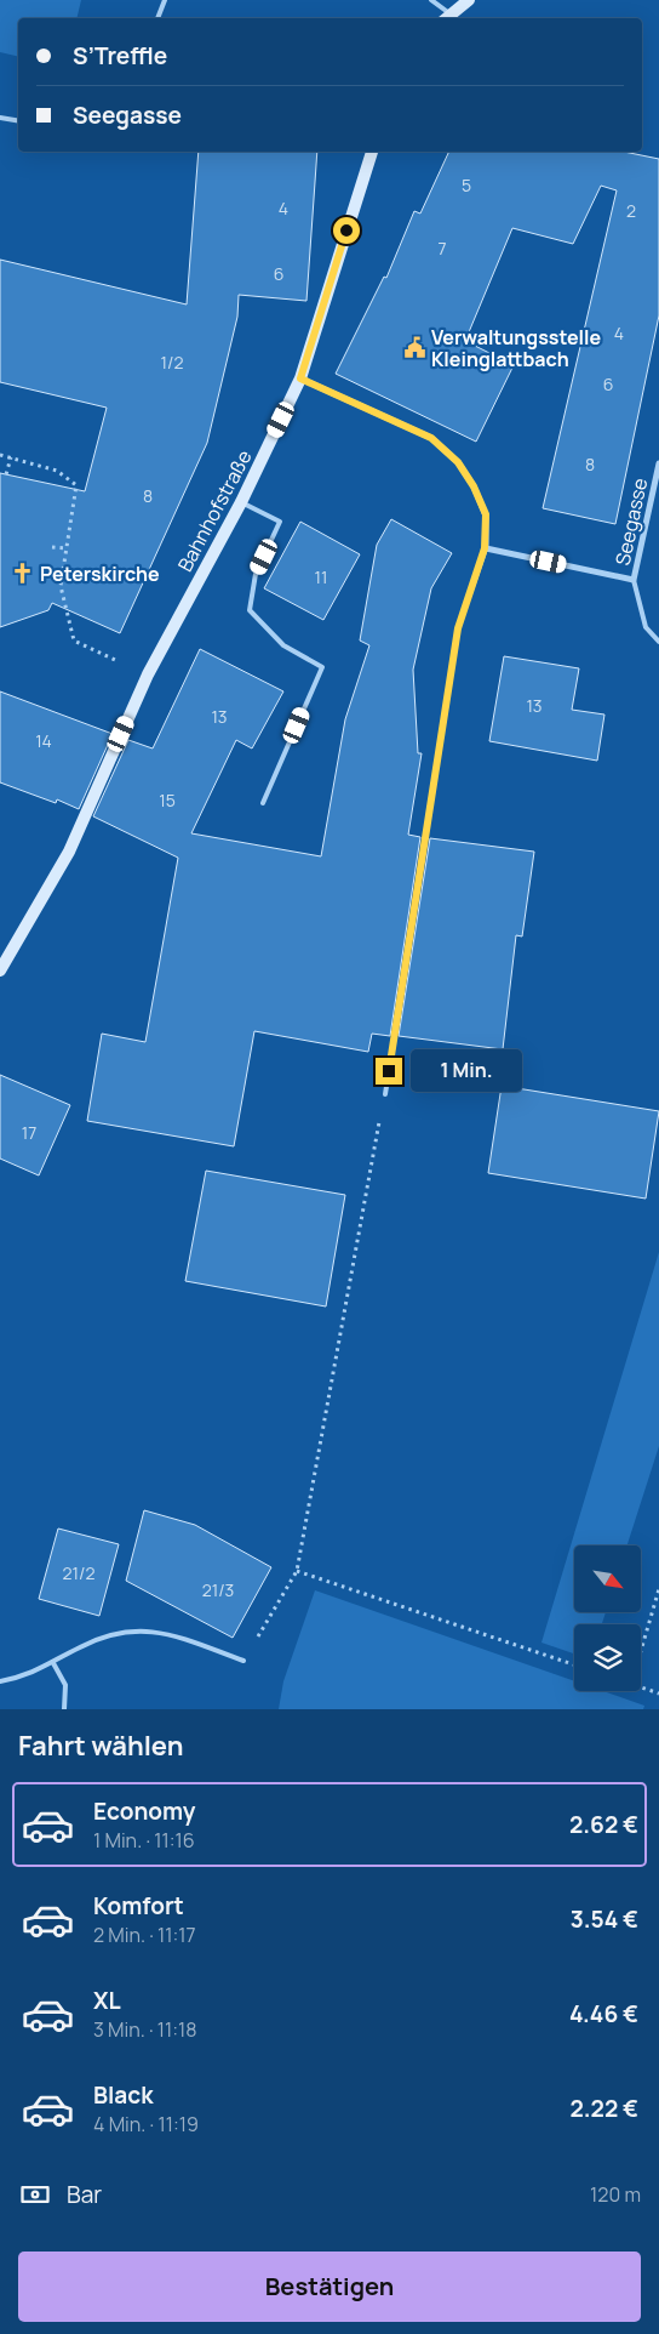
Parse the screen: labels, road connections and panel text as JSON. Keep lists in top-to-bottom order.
{
  "streets": {
    "main road": ["Bahnhofstraße"],
    "street": ["Seegasse"]
  },
  "places": {
    "public building": ["Verwaltungsstelle Kleinglattbach"],
    "church": ["Peterskirche"]
  },
  "house_numbers": [
    "5",
    "4",
    "2",
    "7",
    "6",
    "4",
    "1/2",
    "6",
    "8",
    "8",
    "11",
    "13",
    "13",
    "14",
    "15",
    "17",
    "21/2",
    "21/3"
  ],
  "north": "bottom right",
  "page": {
    "banner": ["S’Treffle", "Seegasse"],
    "bubble": "1 Min.",
    "heading": "Fahrt wählen",
    "list": [
      {
        "name": "Economy",
        "note": "1 Min. · 11:16",
        "value": "2.62 €"
      },
      {
        "name": "Komfort",
        "note": "2 Min. · 11:17",
        "value": "3.54 €"
      },
      {
        "name": "XL",
        "note": "3 Min. · 11:18",
        "value": "4.46 €"
      },
      {
        "name": "Black",
        "note": "4 Min. · 11:19",
        "value": "2.22 €"
      }
    ],
    "pay": ["Bar", "120 m"],
    "buttons": "Bestätigen"
  }
}
